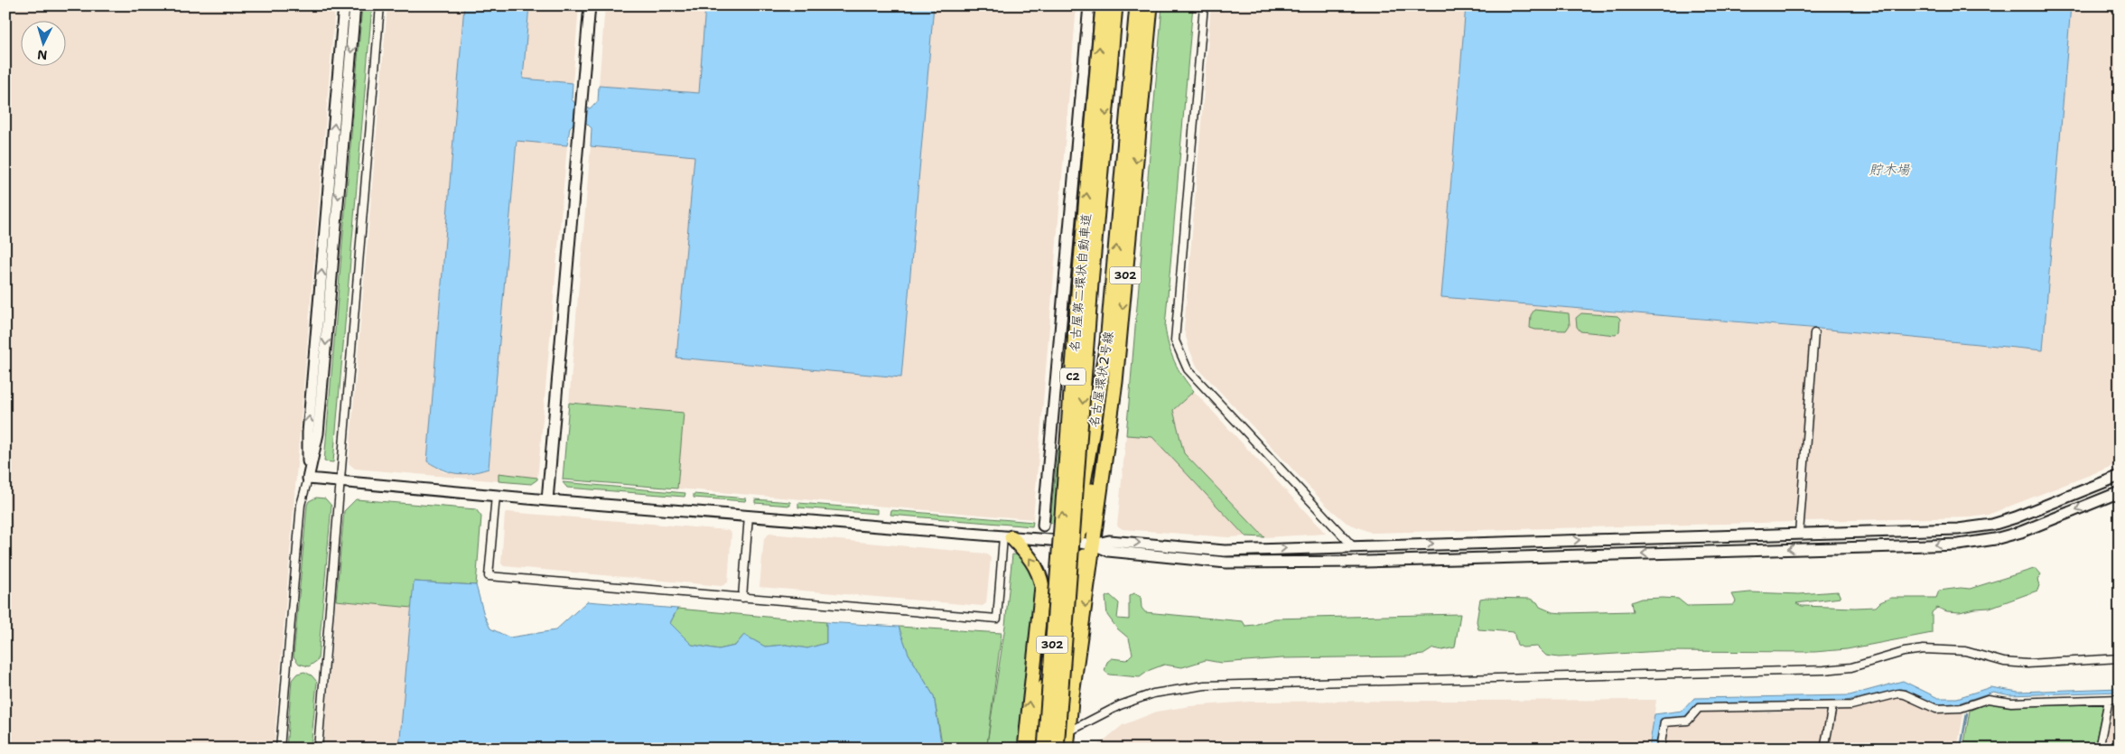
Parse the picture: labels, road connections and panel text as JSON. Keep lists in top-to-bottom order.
{
  "streets": {
    "highway": [
      "302",
      "名古屋第二環状自動車道",
      "C2",
      "名古屋環状2号線"
    ]
  },
  "water": ["貯木場"],
  "north": "bottom"
}
